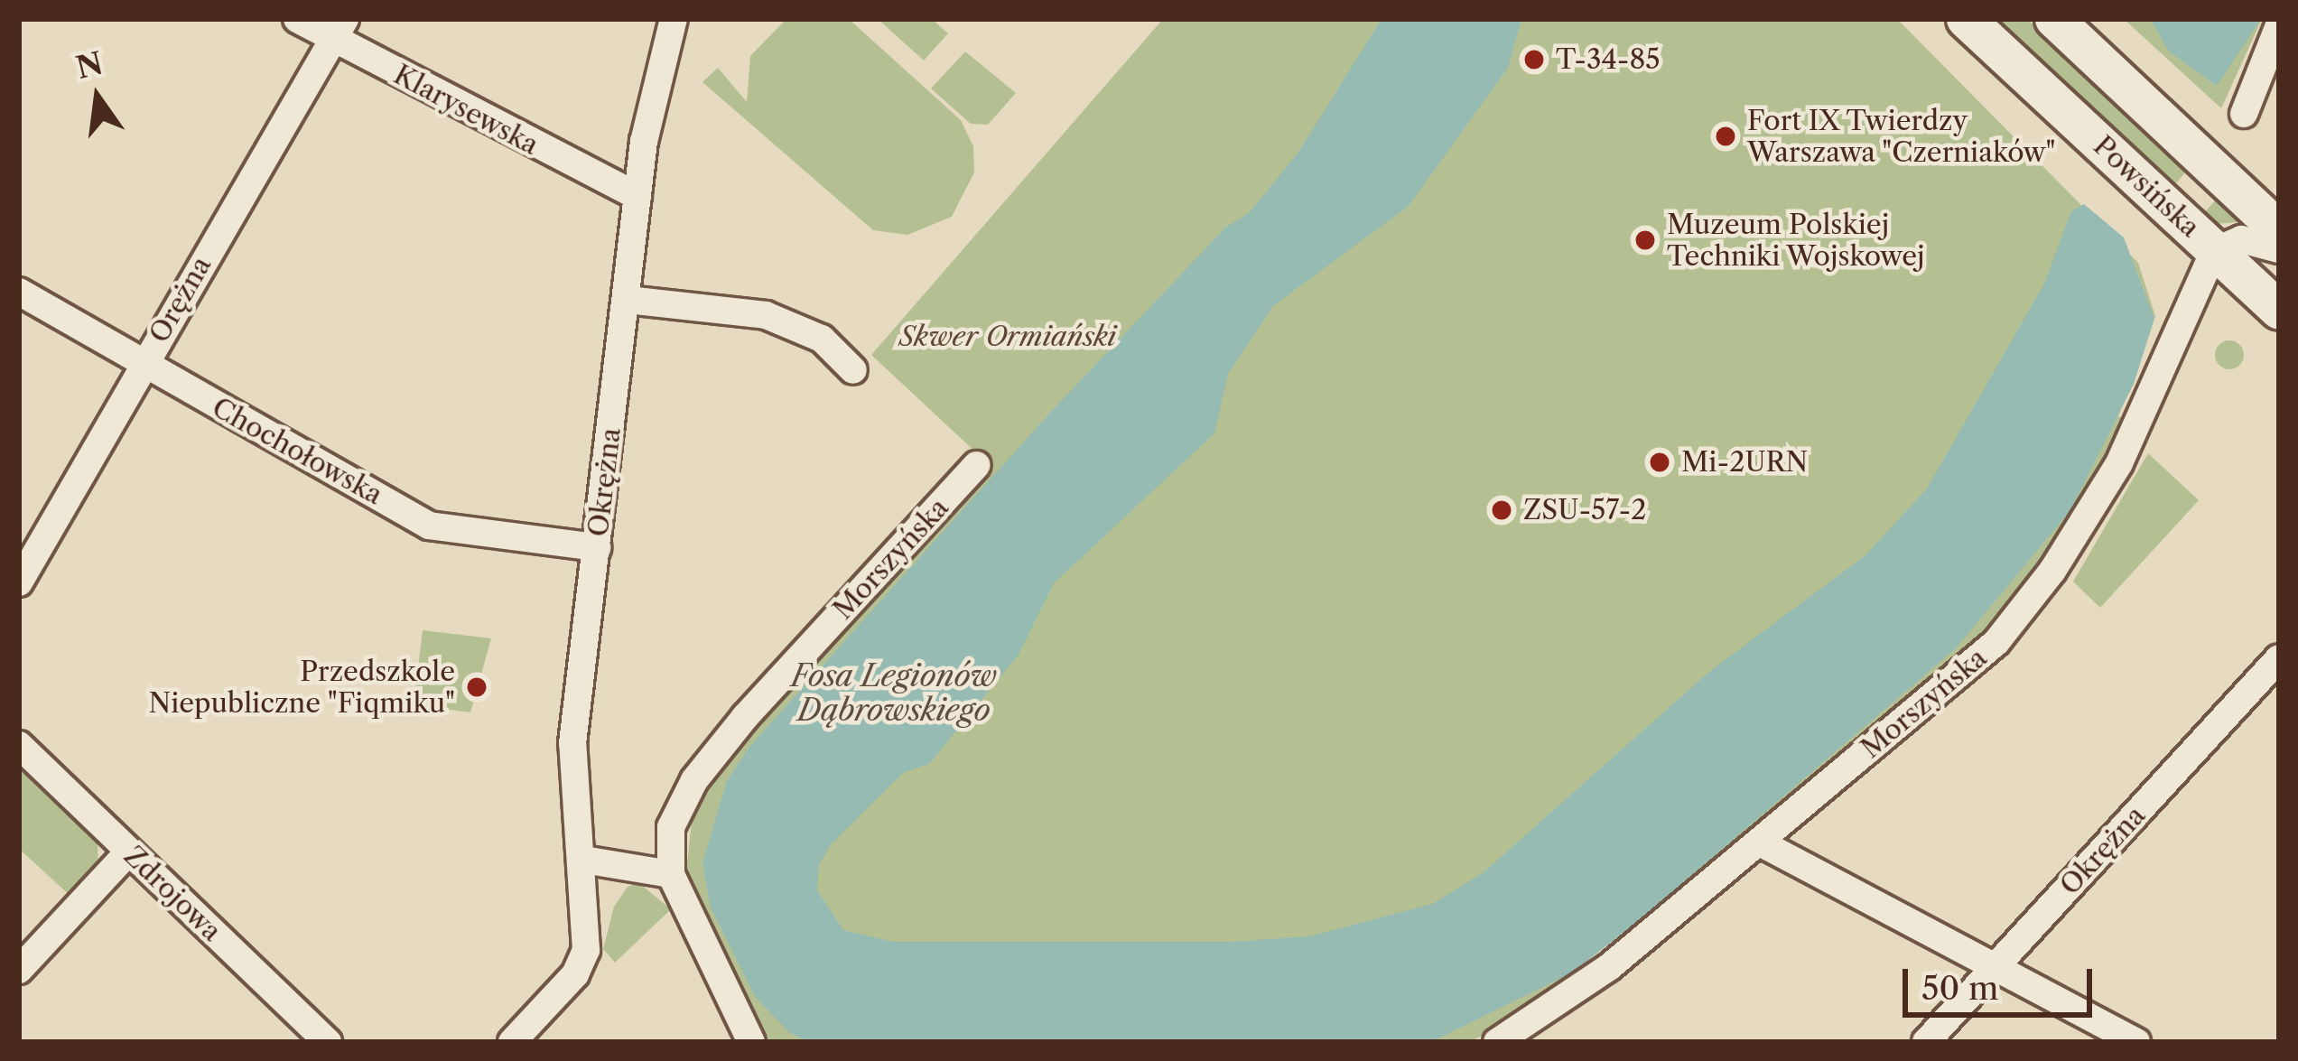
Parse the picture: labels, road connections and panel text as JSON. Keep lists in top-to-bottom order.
{
  "streets": {
    "main road": ["Powsińska"],
    "street": [
      "Klarysewska",
      "Orężna",
      "Chochołowska",
      "Okrężna",
      "Morszyńska",
      "Zdrojowa"
    ]
  },
  "crossings": [
    ["Klarysewska", "Orężna"],
    ["Klarysewska", "Okrężna"],
    ["Powsińska", "Morszyńska"],
    ["Orężna", "Chochołowska"],
    ["Chochołowska", "Okrężna"]
  ],
  "water": ["Fosa Legionów Dąbrowskiego"],
  "parks": ["Skwer Ormiański"],
  "places": [
    "T-34-85",
    "Fort IX Twierdzy Warszawa \"Czerniaków\"",
    "Muzeum Polskiej Techniki Wojskowej",
    "Mi-2URN",
    "ZSU-57-2",
    "Przedszkole Niepubliczne \"Fiqmiku\""
  ],
  "scale_bar": "50 m",
  "north": "top"
}
